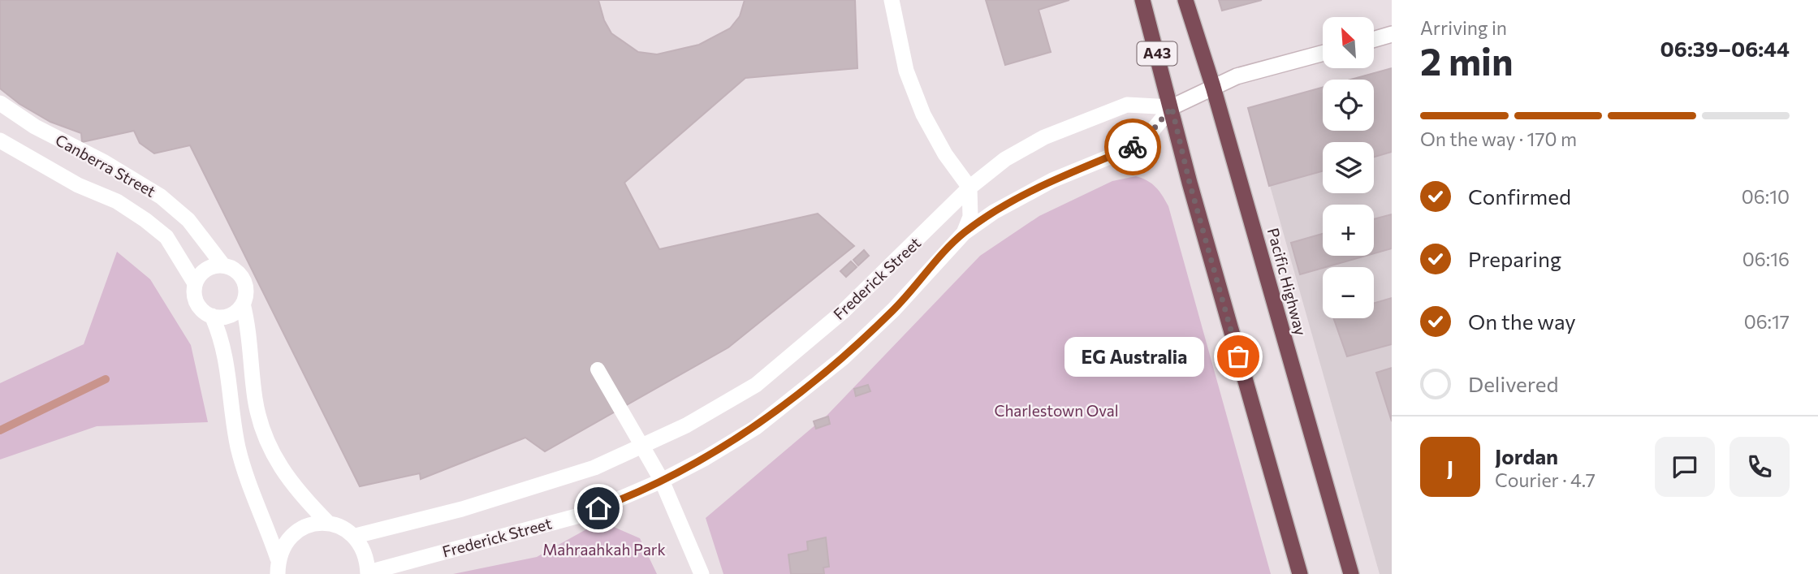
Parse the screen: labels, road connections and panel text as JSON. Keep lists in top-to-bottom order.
{
  "streets": {
    "highway": ["A43", "Pacific Highway"],
    "street": ["Canberra Street", "Frederick Street"]
  },
  "crossings": [
    ["A43", "Frederick Street"],
    ["Frederick Street", "Pacific Highway"]
  ],
  "parks": ["Charlestown Oval", "Mahraahkah Park"],
  "places": ["EG Australia"],
  "north": "top left",
  "page": {
    "heading": ["2 min", "Arriving in", "06:39–06:44"],
    "panel": ["Jordan", "Courier · 4.7"],
    "map_buttons": ["+", "−"],
    "bar": "On the way · 170 m",
    "list": [
      ["Confirmed", "06:10"],
      ["Preparing", "06:16"],
      ["On the way", "06:17"],
      "Delivered"
    ],
    "bubble": "EG Australia",
    "round": "J"
  }
}
